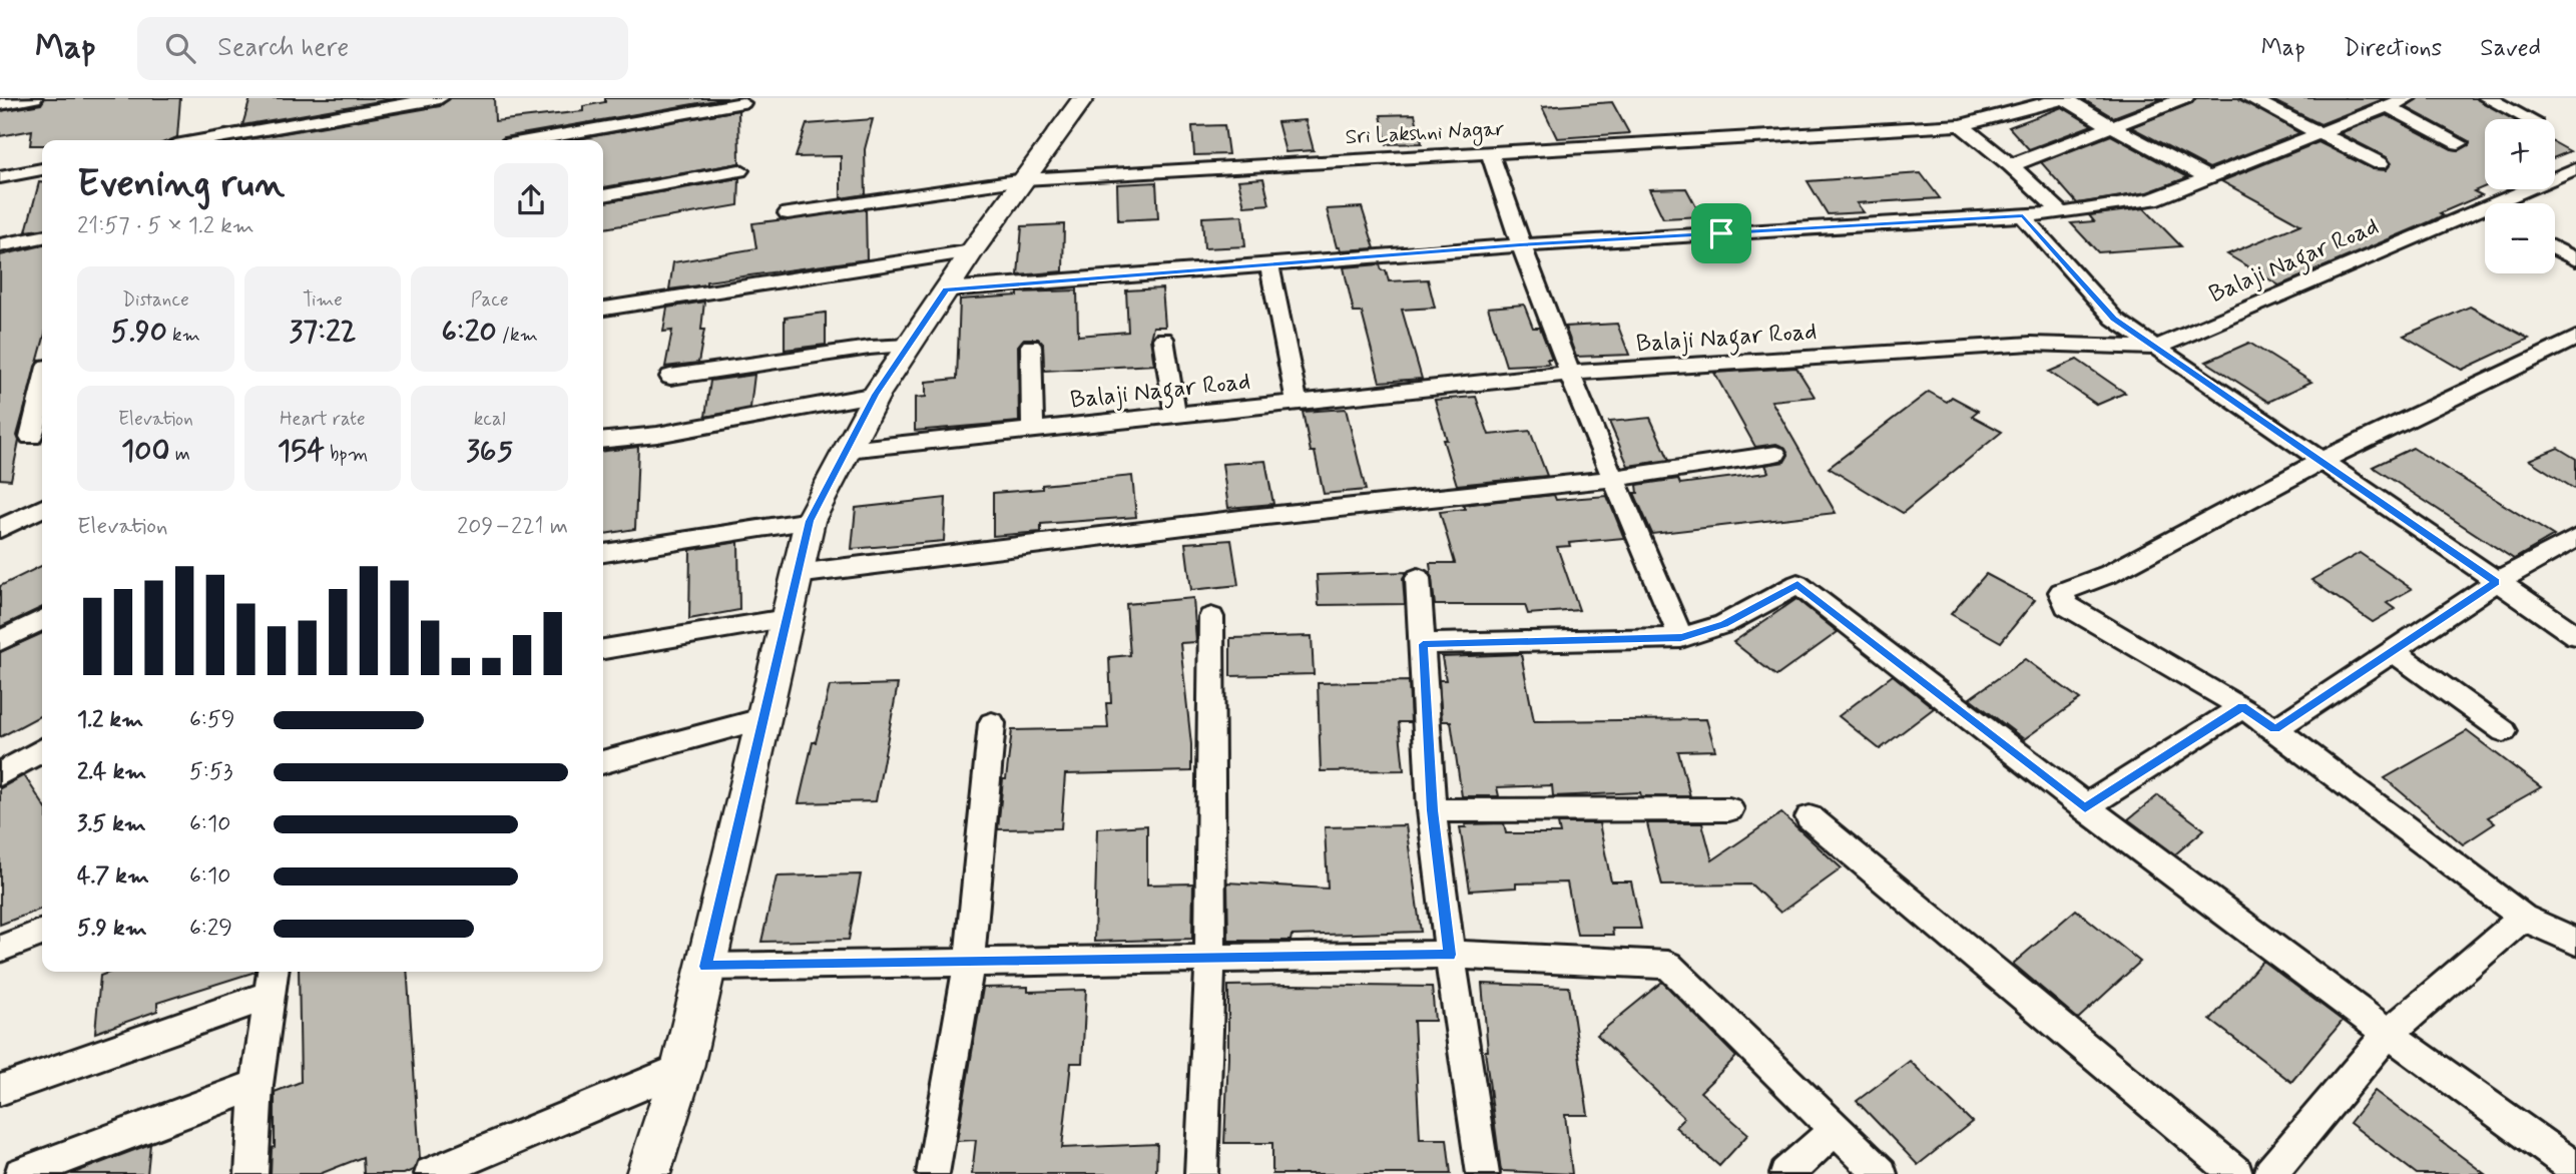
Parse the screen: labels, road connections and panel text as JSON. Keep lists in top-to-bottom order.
{
  "streets": {
    "street": ["Sri Lakshni Nagar", "Balaji Nagar Road"]
  },
  "page": {
    "header": "Map",
    "search": "Search here",
    "nav": ["Map", "Directions", "Saved"],
    "map_buttons": ["+", "−"],
    "heading": ["Evening run", "21:57 · 5 × 1.2 km"],
    "stats": [
      ["Distance", "5.90 km"],
      ["Time", "37:22"],
      ["Pace", "6:20 /km"],
      ["Elevation", "100 m"],
      ["Heart rate", "154 bpm"],
      ["kcal", "365"]
    ],
    "chart": ["Elevation", "209–221 m"],
    "list": [
      {
        "name": "1.2 km",
        "note": "6:59"
      },
      {
        "name": "2.4 km",
        "note": "5:53"
      },
      {
        "name": "3.5 km",
        "note": "6:10"
      },
      {
        "name": "4.7 km",
        "note": "6:10"
      },
      {
        "name": "5.9 km",
        "note": "6:29"
      }
    ]
  }
}
